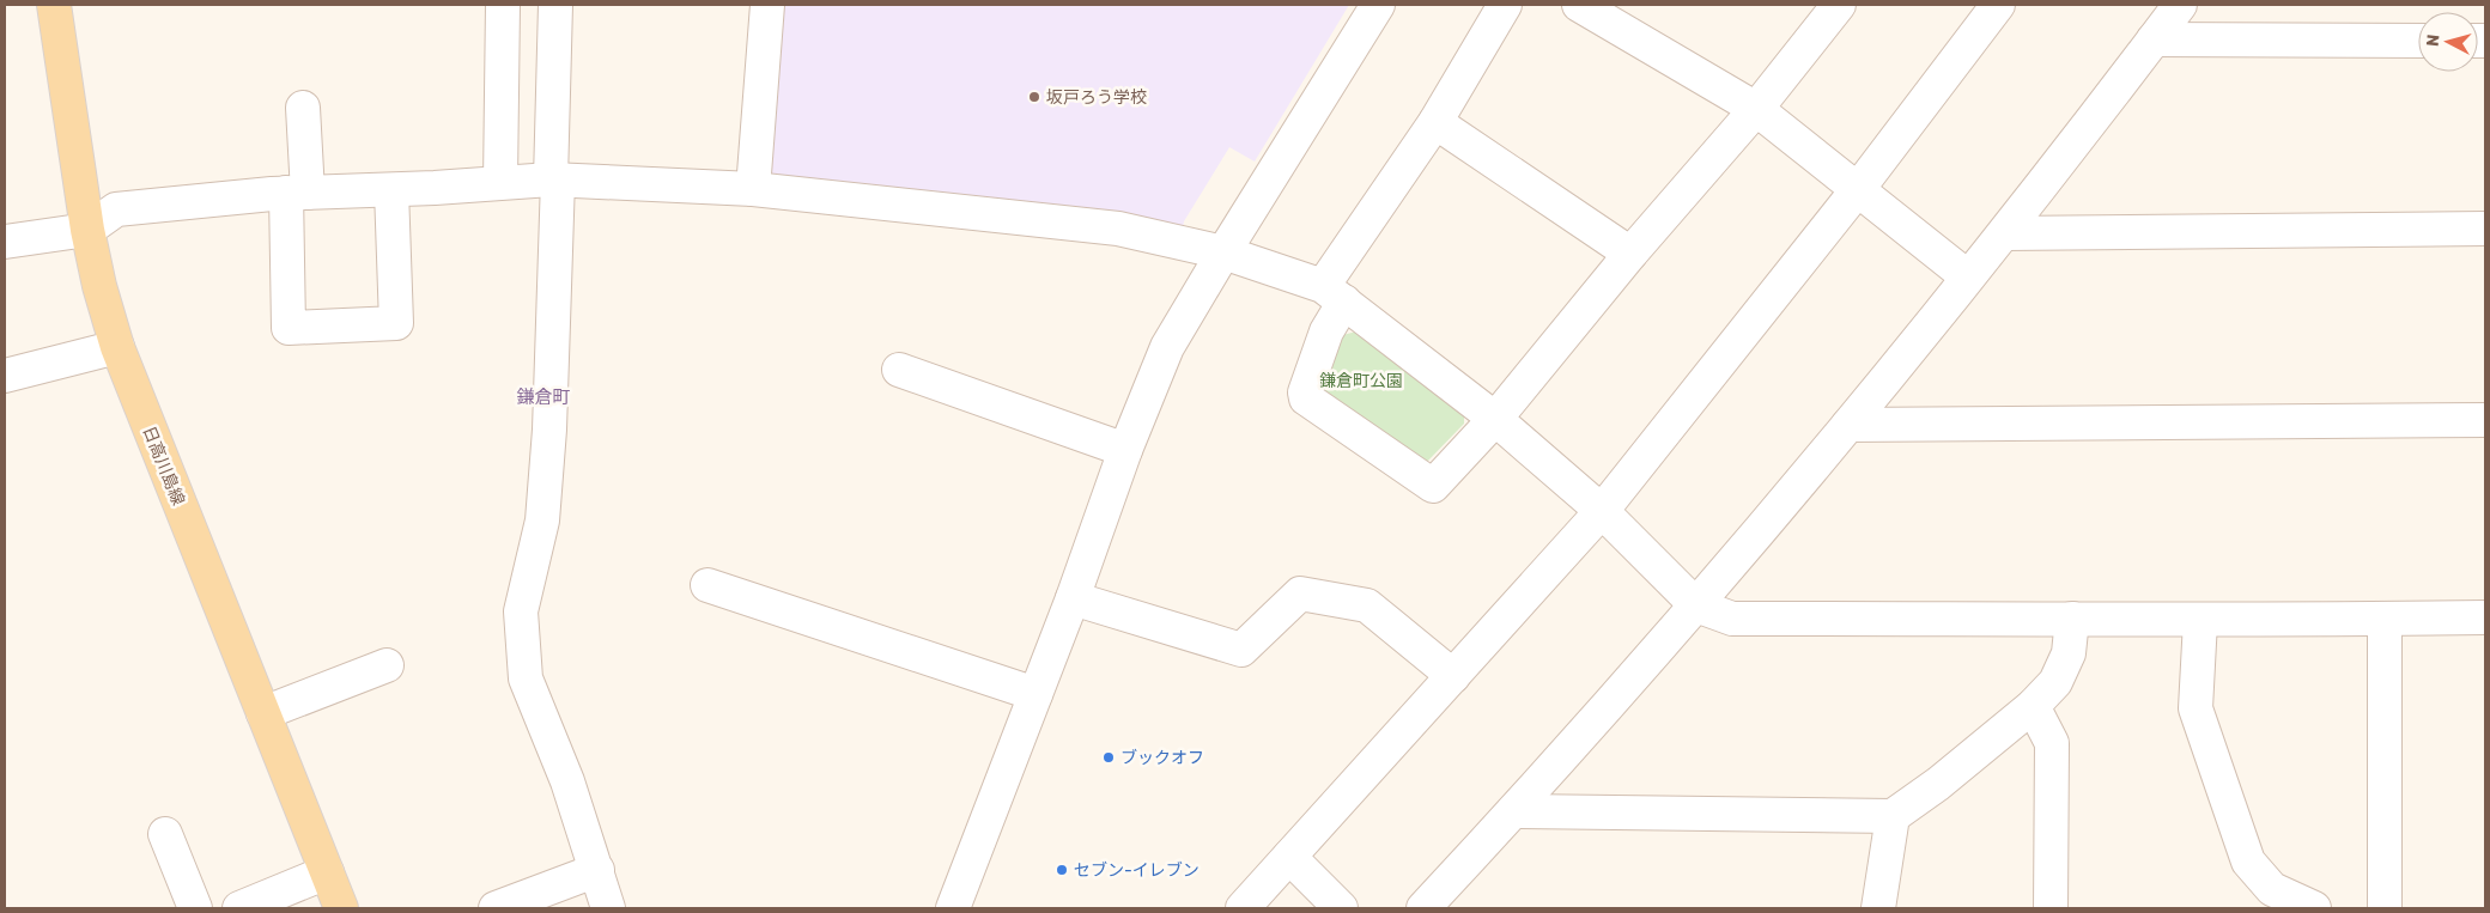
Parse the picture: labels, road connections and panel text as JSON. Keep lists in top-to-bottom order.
{
  "streets": {
    "main road": ["日高川島線"]
  },
  "districts": ["鎌倉町"],
  "parks": ["鎌倉町公園"],
  "places": ["坂戸ろう学校", "ブックオフ", "セブン-イレブン"],
  "north": "left"
}
